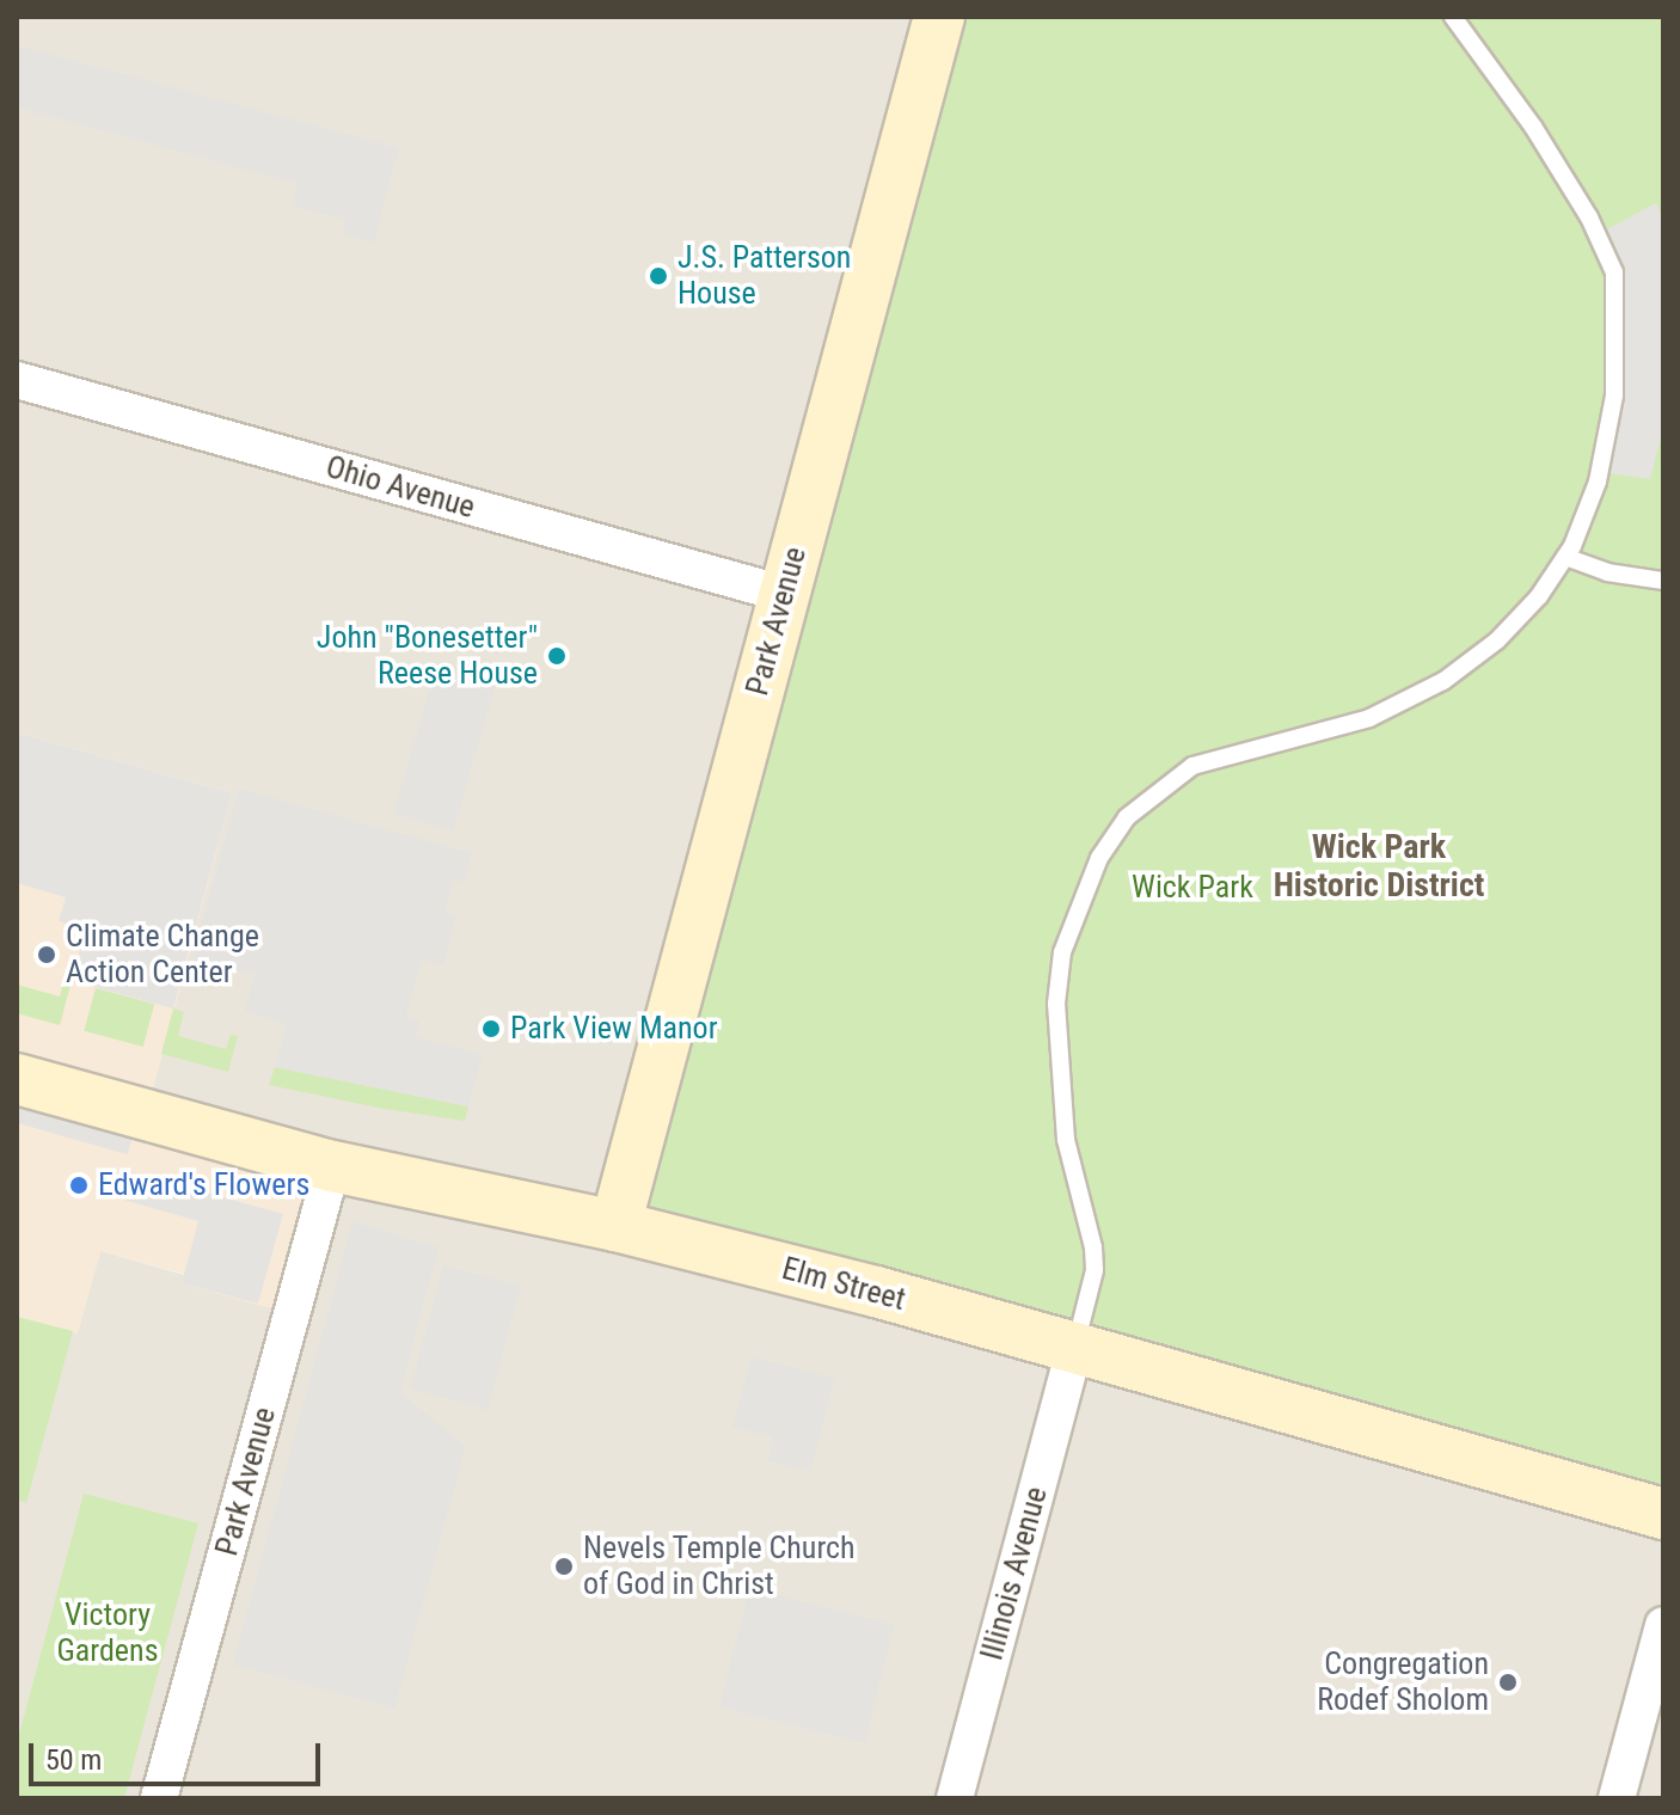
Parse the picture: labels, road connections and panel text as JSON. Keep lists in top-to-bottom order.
{
  "streets": {
    "street": [
      "Ohio Avenue",
      "Park Avenue",
      "Elm Street",
      "Illinois Avenue"
    ]
  },
  "crossings": [
    ["Ohio Avenue", "Park Avenue"],
    ["Park Avenue", "Elm Street"],
    ["Elm Street", "Illinois Avenue"]
  ],
  "districts": ["Wick Park Historic District"],
  "parks": ["Wick Park", "Victory Gardens"],
  "places": [
    "J.S. Patterson House",
    "John \"Bonesetter\" Reese House",
    "Climate Change Action Center",
    "Park View Manor",
    "Edward's Flowers",
    "Nevels Temple Church of God in Christ",
    "Congregation Rodef Sholom"
  ],
  "scale_bar": "50 m"
}
